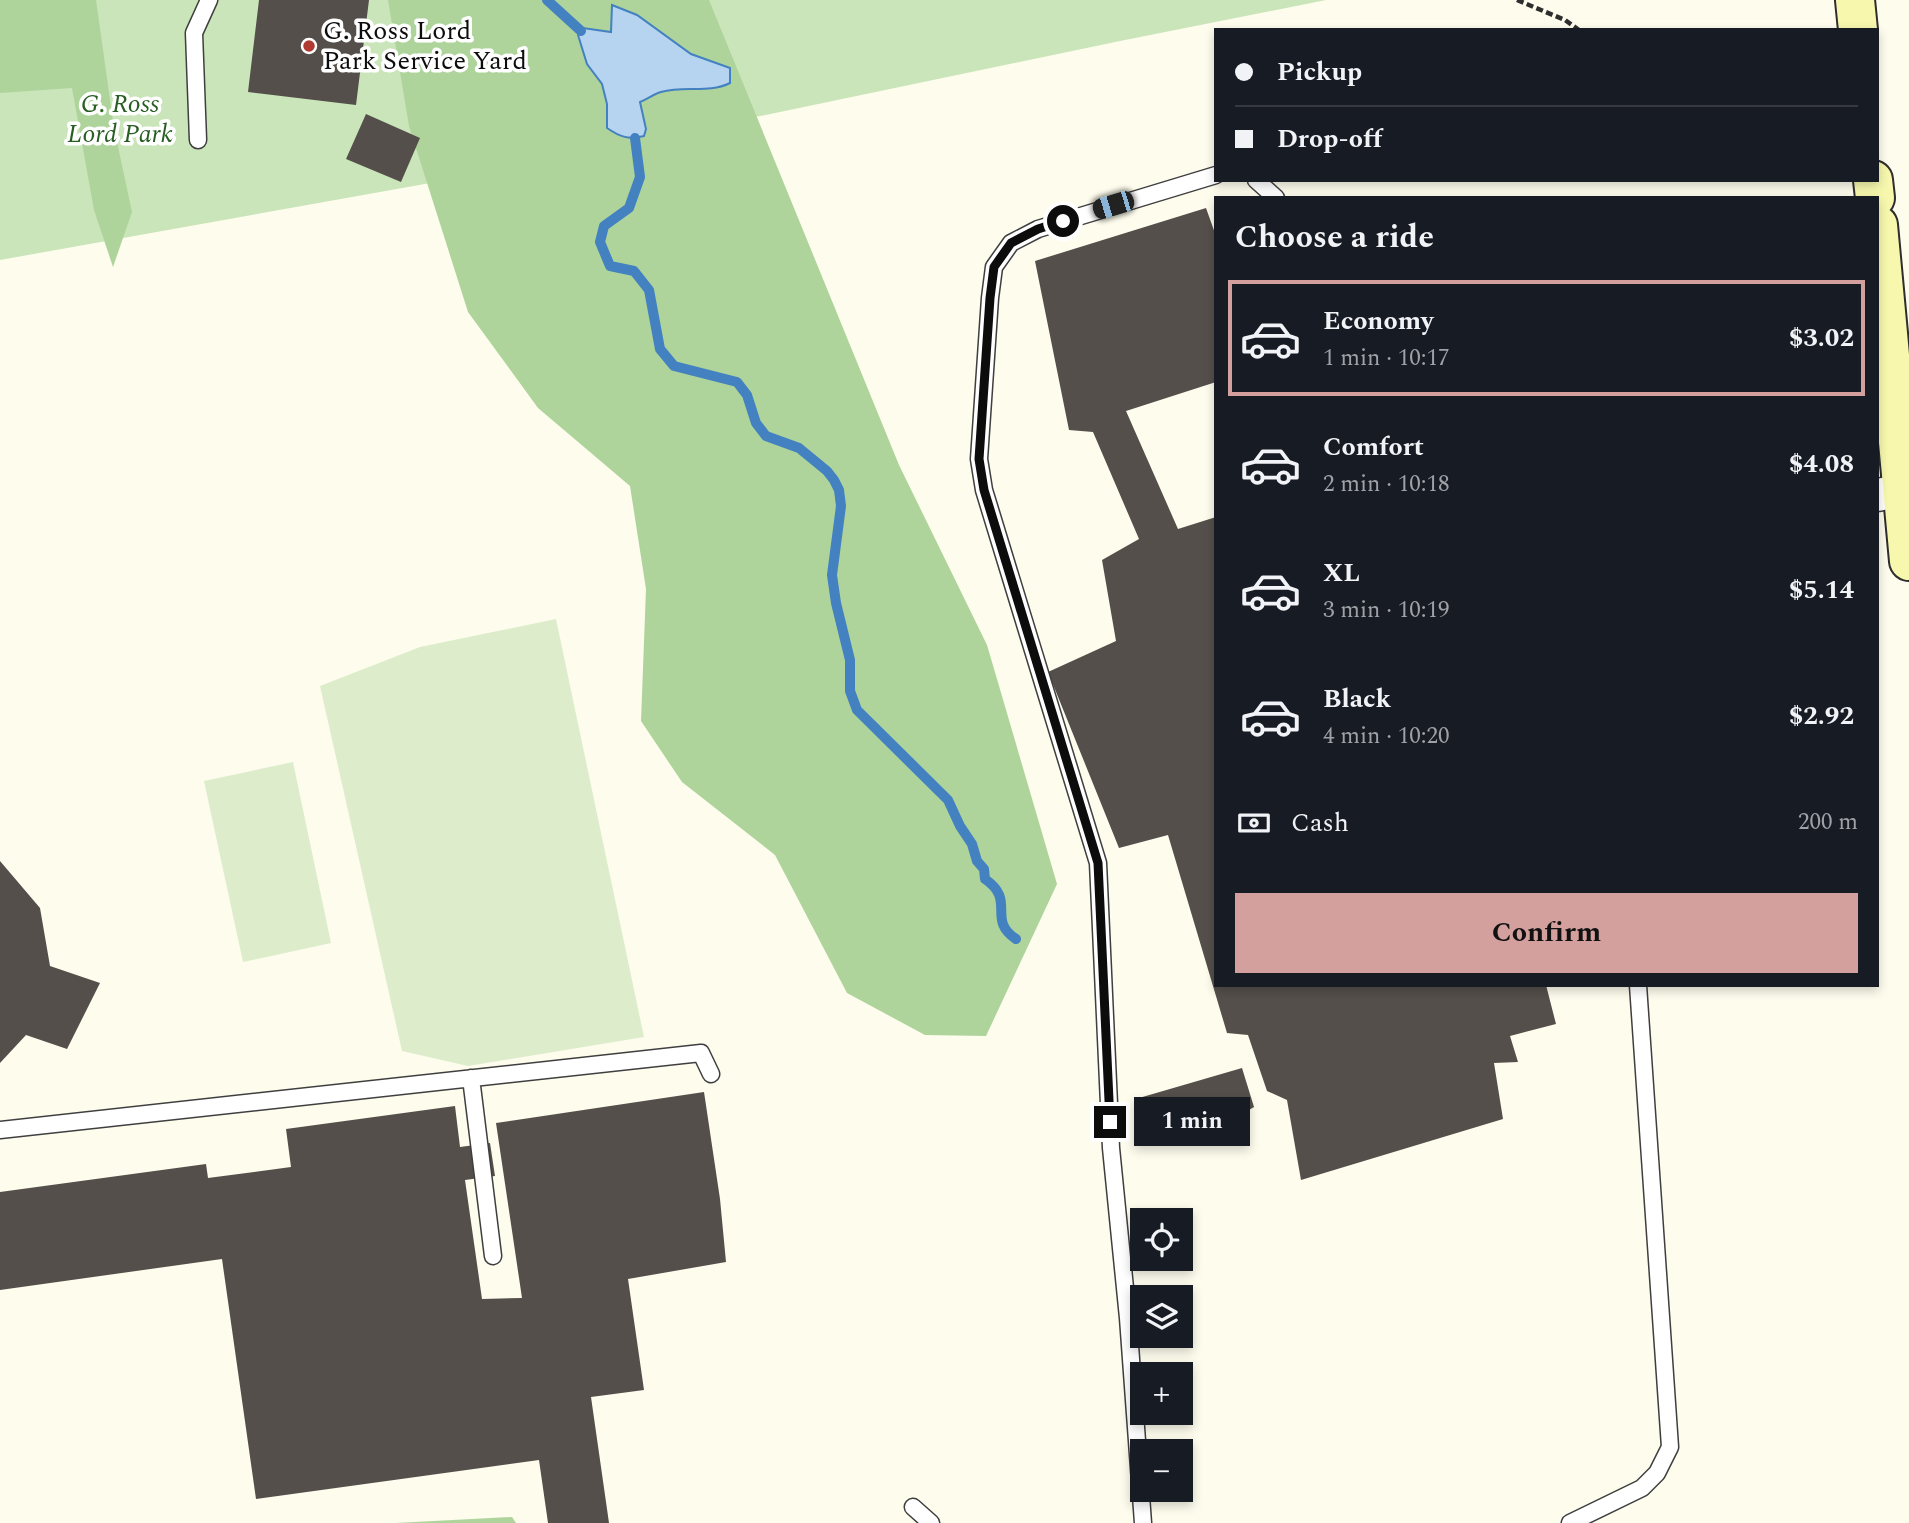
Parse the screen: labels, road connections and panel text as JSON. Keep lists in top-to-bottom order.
{
  "parks": ["G. Ross Lord Park"],
  "places": ["G. Ross Lord Park Service Yard"],
  "page": {
    "banner": ["Pickup", "Drop-off"],
    "heading": "Choose a ride",
    "list": [
      {
        "name": "Economy",
        "note": "1 min · 10:17",
        "value": "$3.02"
      },
      {
        "name": "Comfort",
        "note": "2 min · 10:18",
        "value": "$4.08"
      },
      {
        "name": "XL",
        "note": "3 min · 10:19",
        "value": "$5.14"
      },
      {
        "name": "Black",
        "note": "4 min · 10:20",
        "value": "$2.92"
      }
    ],
    "pay": ["Cash", "200 m"],
    "buttons": "Confirm",
    "bubble": "1 min",
    "map_buttons": ["+", "−"]
  }
}
